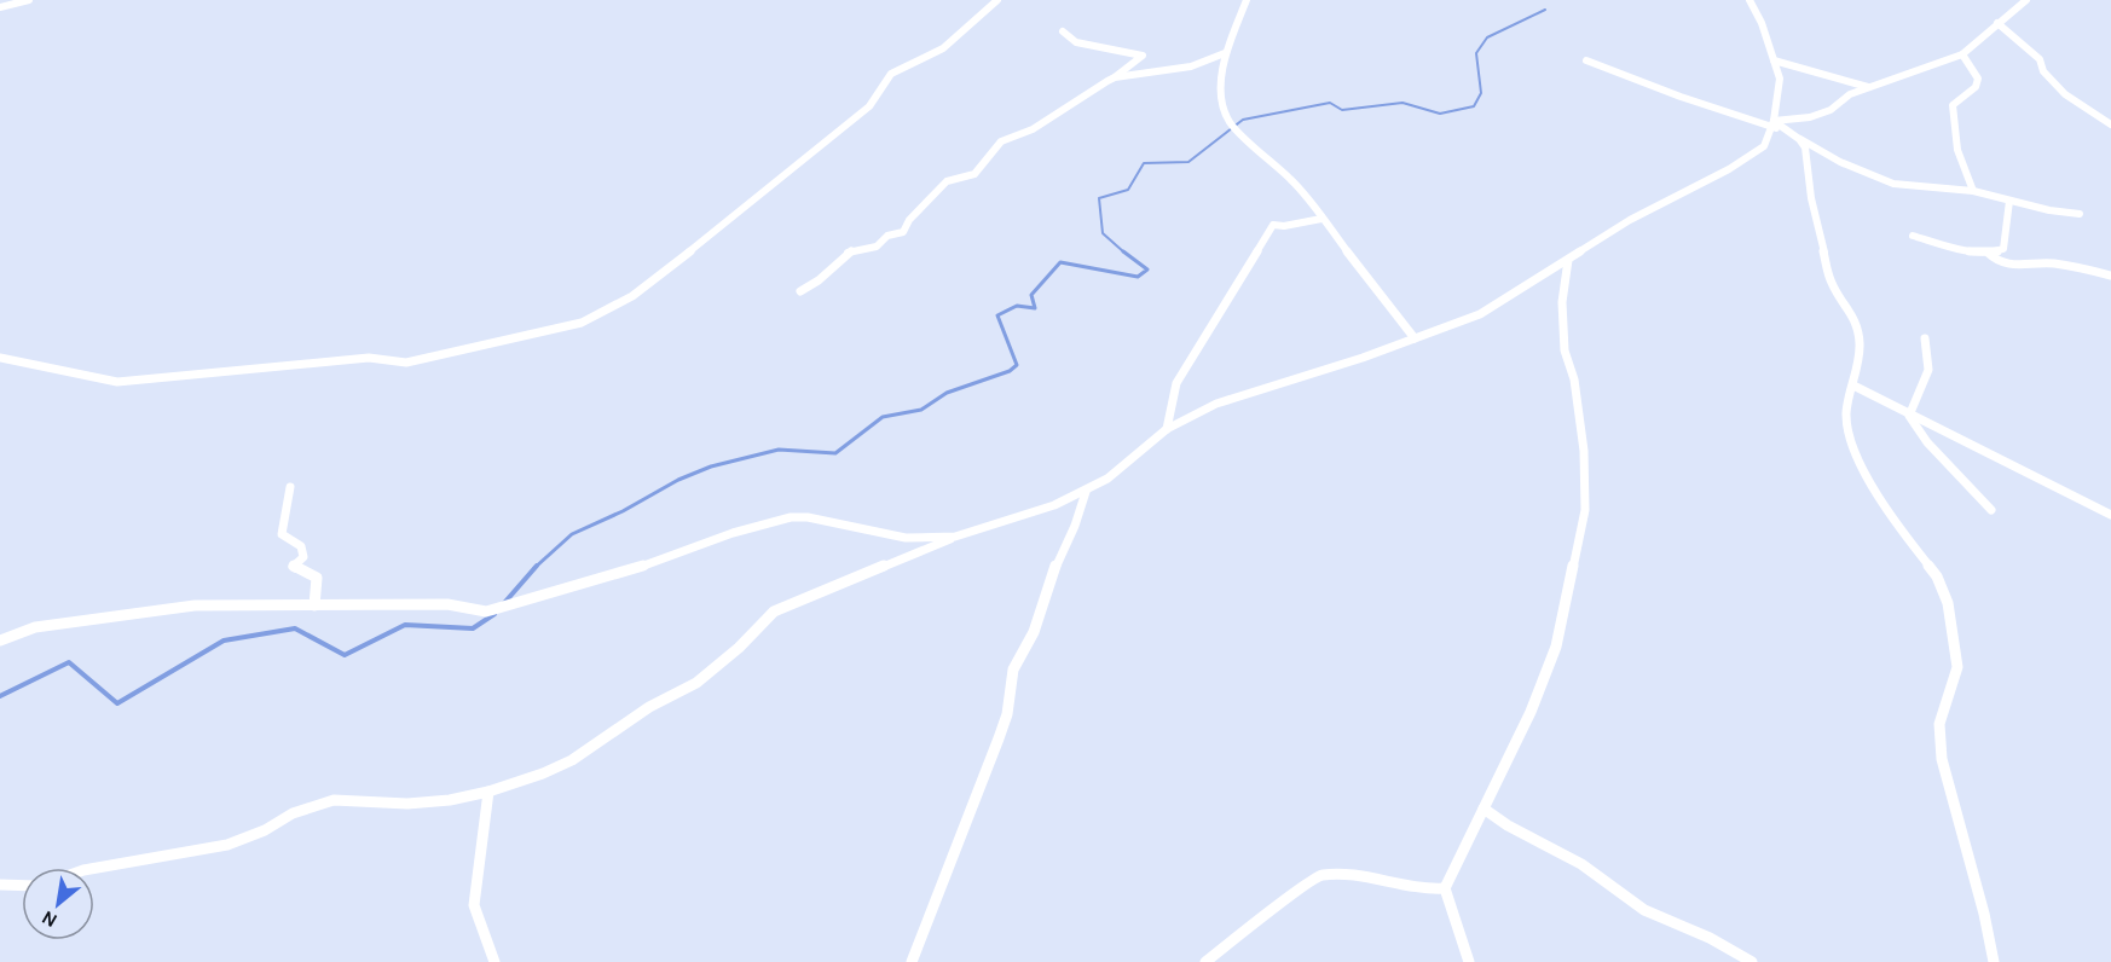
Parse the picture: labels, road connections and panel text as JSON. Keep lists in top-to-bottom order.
{
  "north": "bottom left"
}
